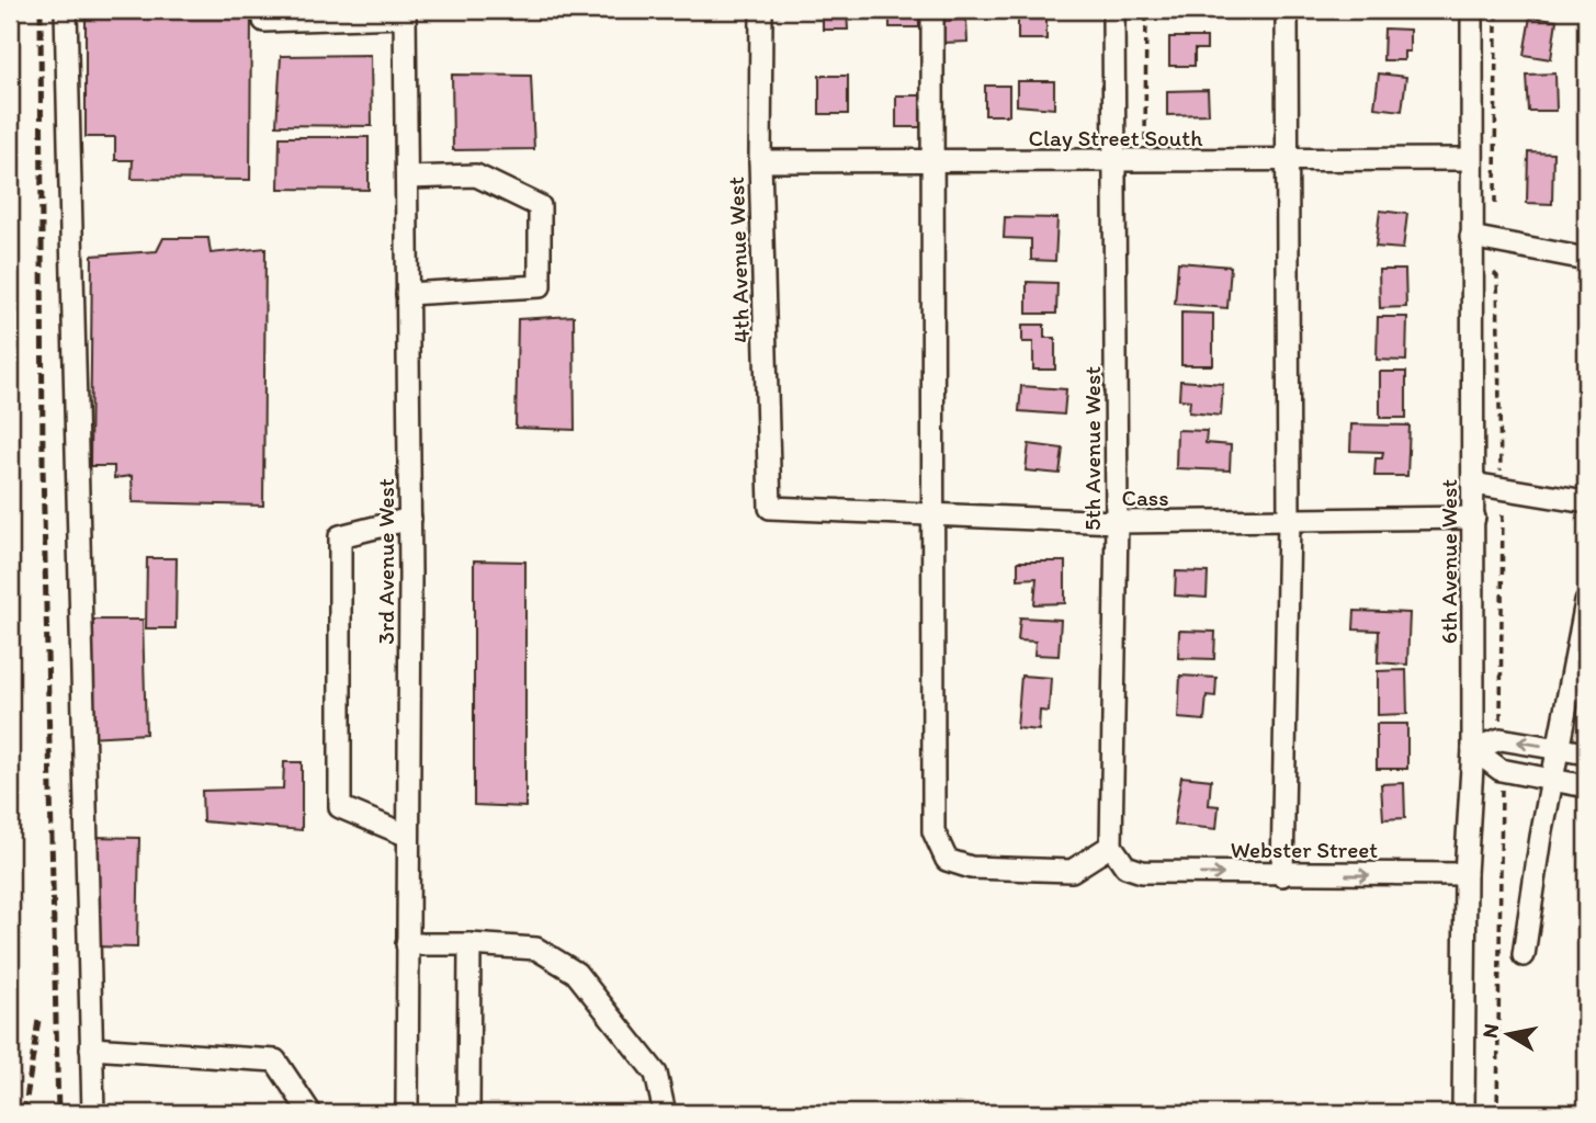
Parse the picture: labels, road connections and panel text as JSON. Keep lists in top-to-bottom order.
{
  "streets": {
    "street": [
      "Clay Street South",
      "4th Avenue West",
      "5th Avenue West",
      "Cass",
      "3rd Avenue West",
      "6th Avenue West",
      "Webster Street"
    ]
  },
  "crossings": [
    ["Clay Street South", "4th Avenue West"],
    ["Clay Street South", "5th Avenue West"],
    ["Clay Street South", "6th Avenue West"],
    ["4th Avenue West", "Cass"],
    ["5th Avenue West", "Cass"],
    ["5th Avenue West", "Webster Street"],
    ["Cass", "6th Avenue West"],
    ["6th Avenue West", "Webster Street"]
  ],
  "one_way": ["Webster Street"],
  "north": "left"
}
